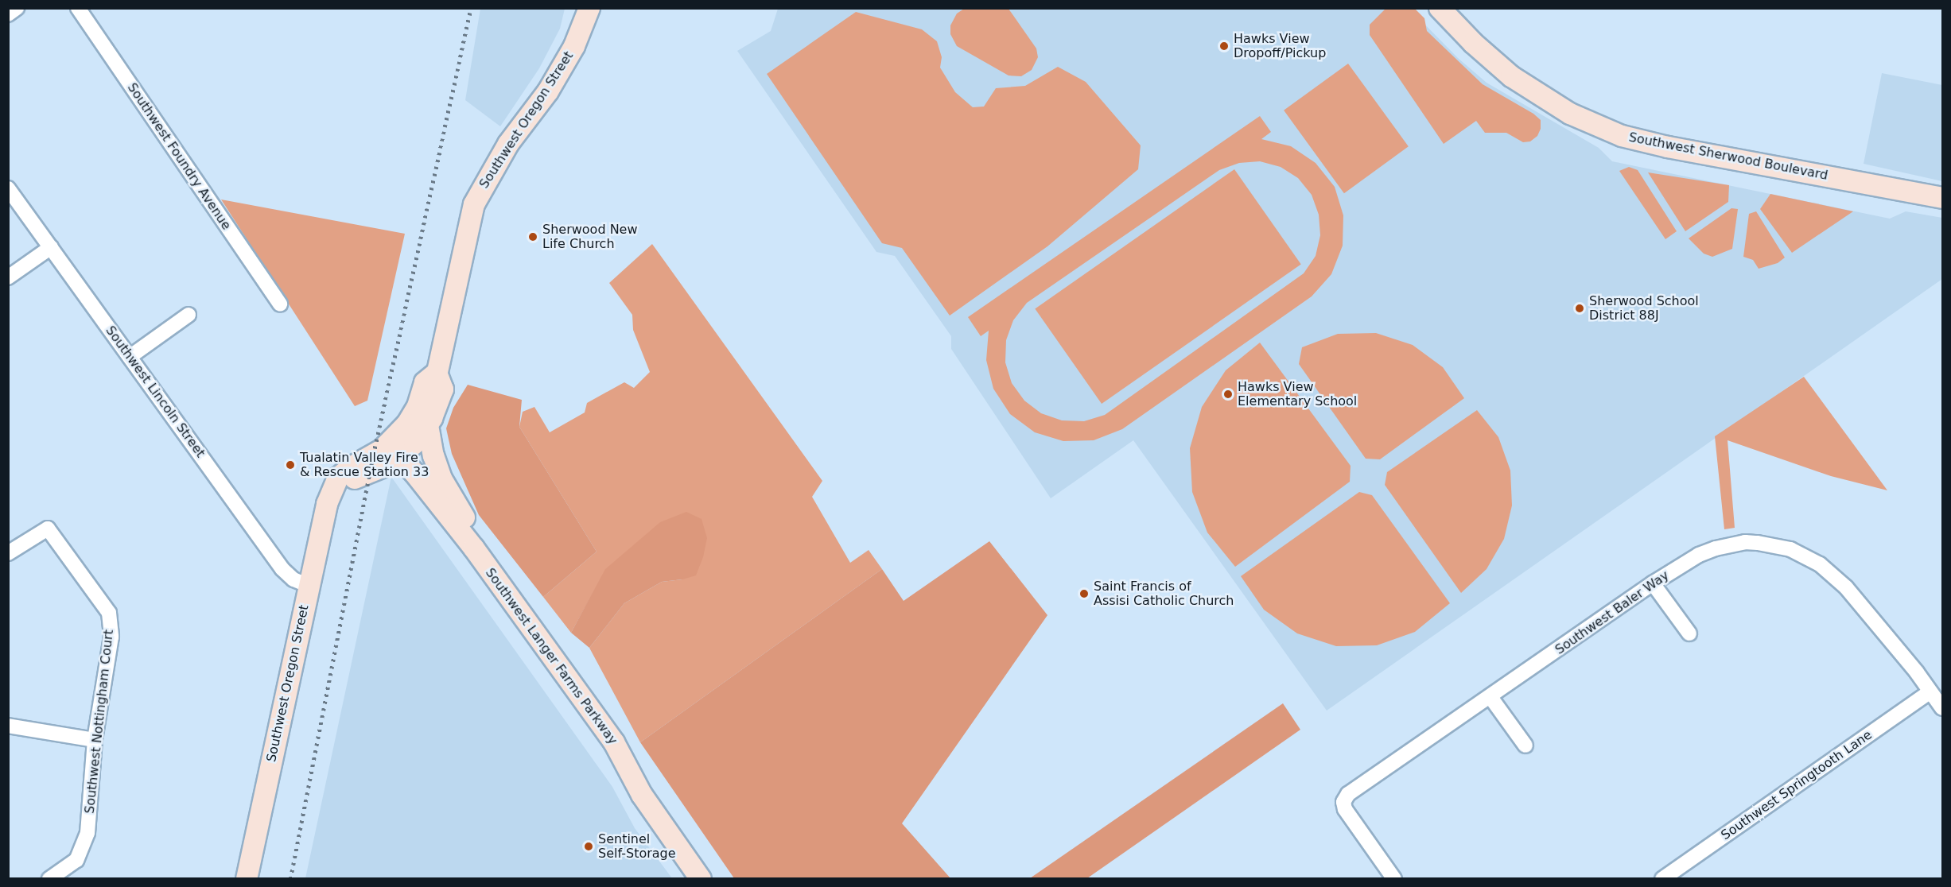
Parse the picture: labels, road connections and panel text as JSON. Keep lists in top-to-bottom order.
{
  "streets": {
    "main road": ["Southwest Oregon Street", "Southwest Sherwood Boulevard", "Southwest Langer Farms Parkway"],
    "street": [
      "Southwest Foundry Avenue",
      "Southwest Lincoln Street",
      "Southwest Baler Way",
      "Southwest Nottingham Court",
      "Southwest Springtooth Lane"
    ]
  },
  "crossings": [
    ["Southwest Oregon Street", "Southwest Lincoln Street"],
    ["Southwest Oregon Street", "Southwest Langer Farms Parkway"],
    ["Southwest Baler Way", "Southwest Springtooth Lane"]
  ],
  "places": [
    "Hawks View Dropoff/Pickup",
    "Sherwood New Life Church",
    "Sherwood School District 88J",
    "Hawks View Elementary School",
    "Tualatin Valley Fire & Rescue Station 33",
    "Saint Francis of Assisi Catholic Church",
    "Sentinel Self-Storage"
  ]
}
